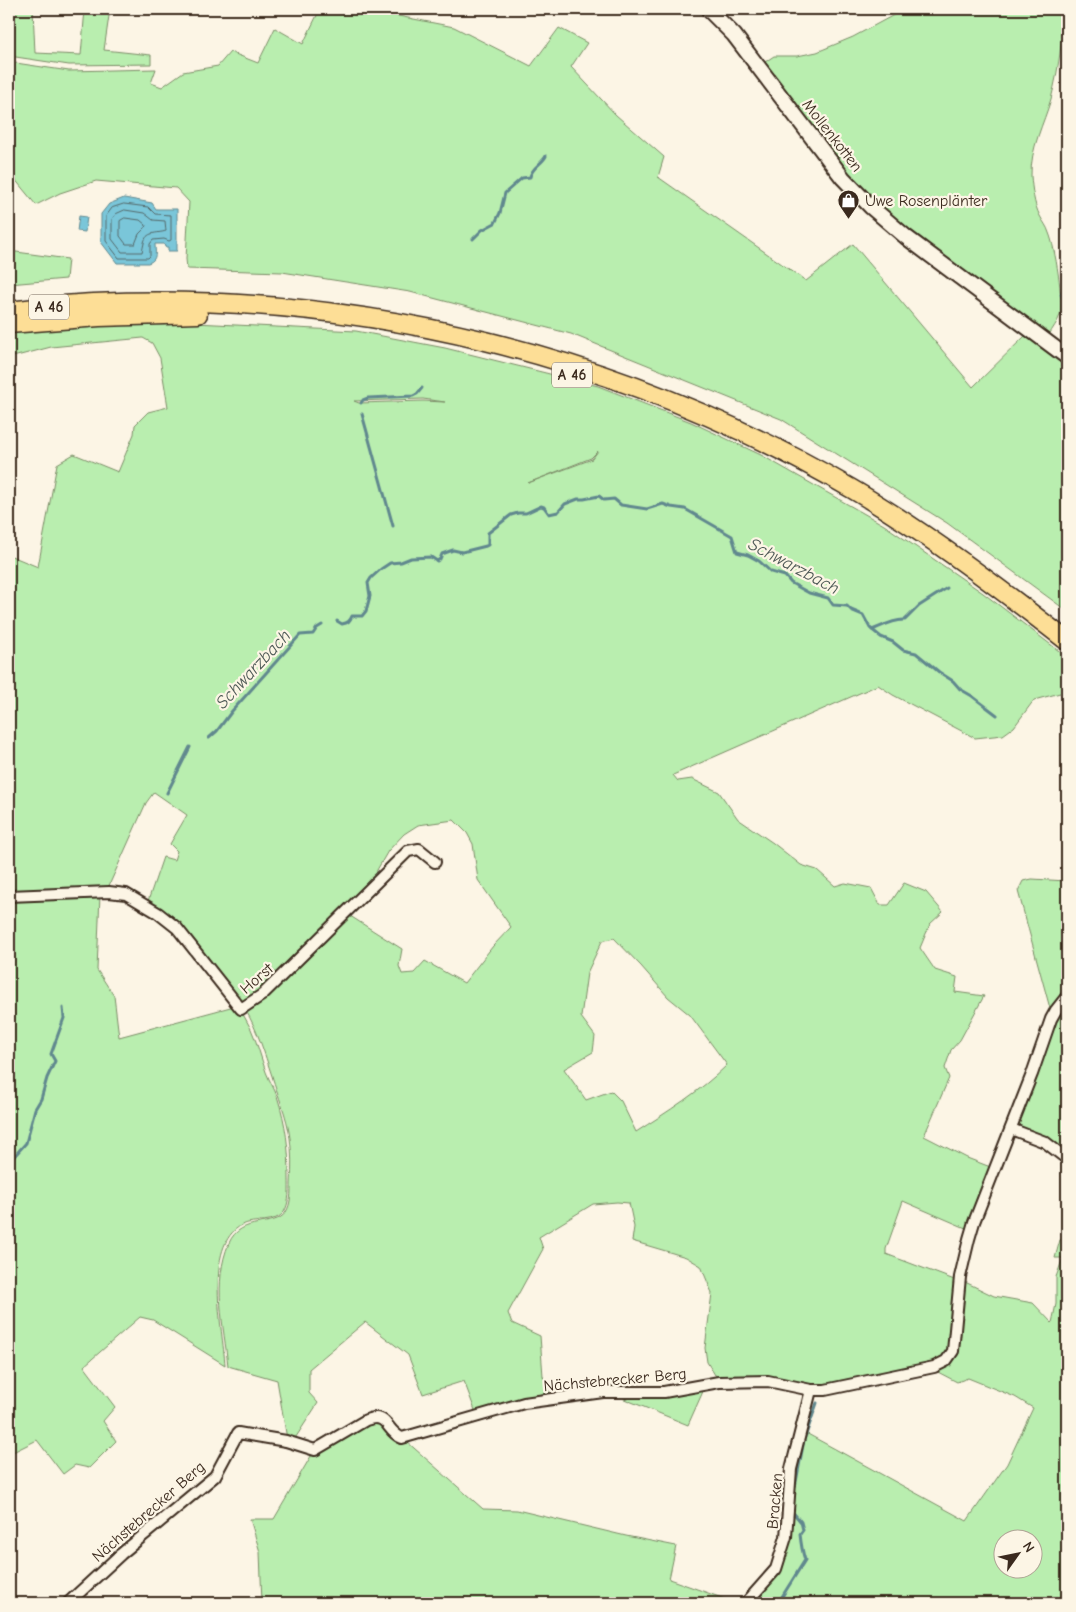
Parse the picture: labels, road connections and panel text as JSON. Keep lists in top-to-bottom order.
{
  "streets": {
    "highway": ["A 46"],
    "main road": ["Mollenkotten"],
    "street": ["Horst", "Nächstebrecker Berg", "Bracken"]
  },
  "crossings": [
    ["Nächstebrecker Berg", "Bracken"]
  ],
  "water": ["Schwarzbach"],
  "places": {
    "shop": ["Uwe Rosenplänter"]
  },
  "north": "top right"
}
